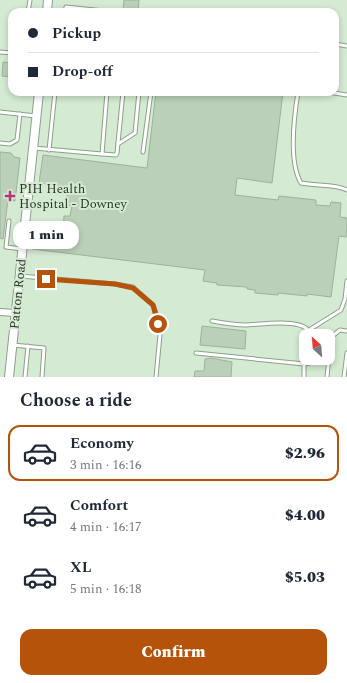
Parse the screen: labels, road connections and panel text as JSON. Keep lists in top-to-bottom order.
{
  "streets": {
    "street": ["Patton Road"]
  },
  "places": {
    "health": ["PIH Health Hospital - Downey"]
  },
  "north": "top left",
  "page": {
    "banner": ["Pickup", "Drop-off"],
    "bubble": "1 min",
    "heading": "Choose a ride",
    "list": [
      {
        "name": "Economy",
        "note": "3 min · 16:16",
        "value": "$2.96"
      },
      {
        "name": "Comfort",
        "note": "4 min · 16:17",
        "value": "$4.00"
      },
      {
        "name": "XL",
        "note": "5 min · 16:18",
        "value": "$5.03"
      }
    ],
    "buttons": "Confirm"
  }
}
